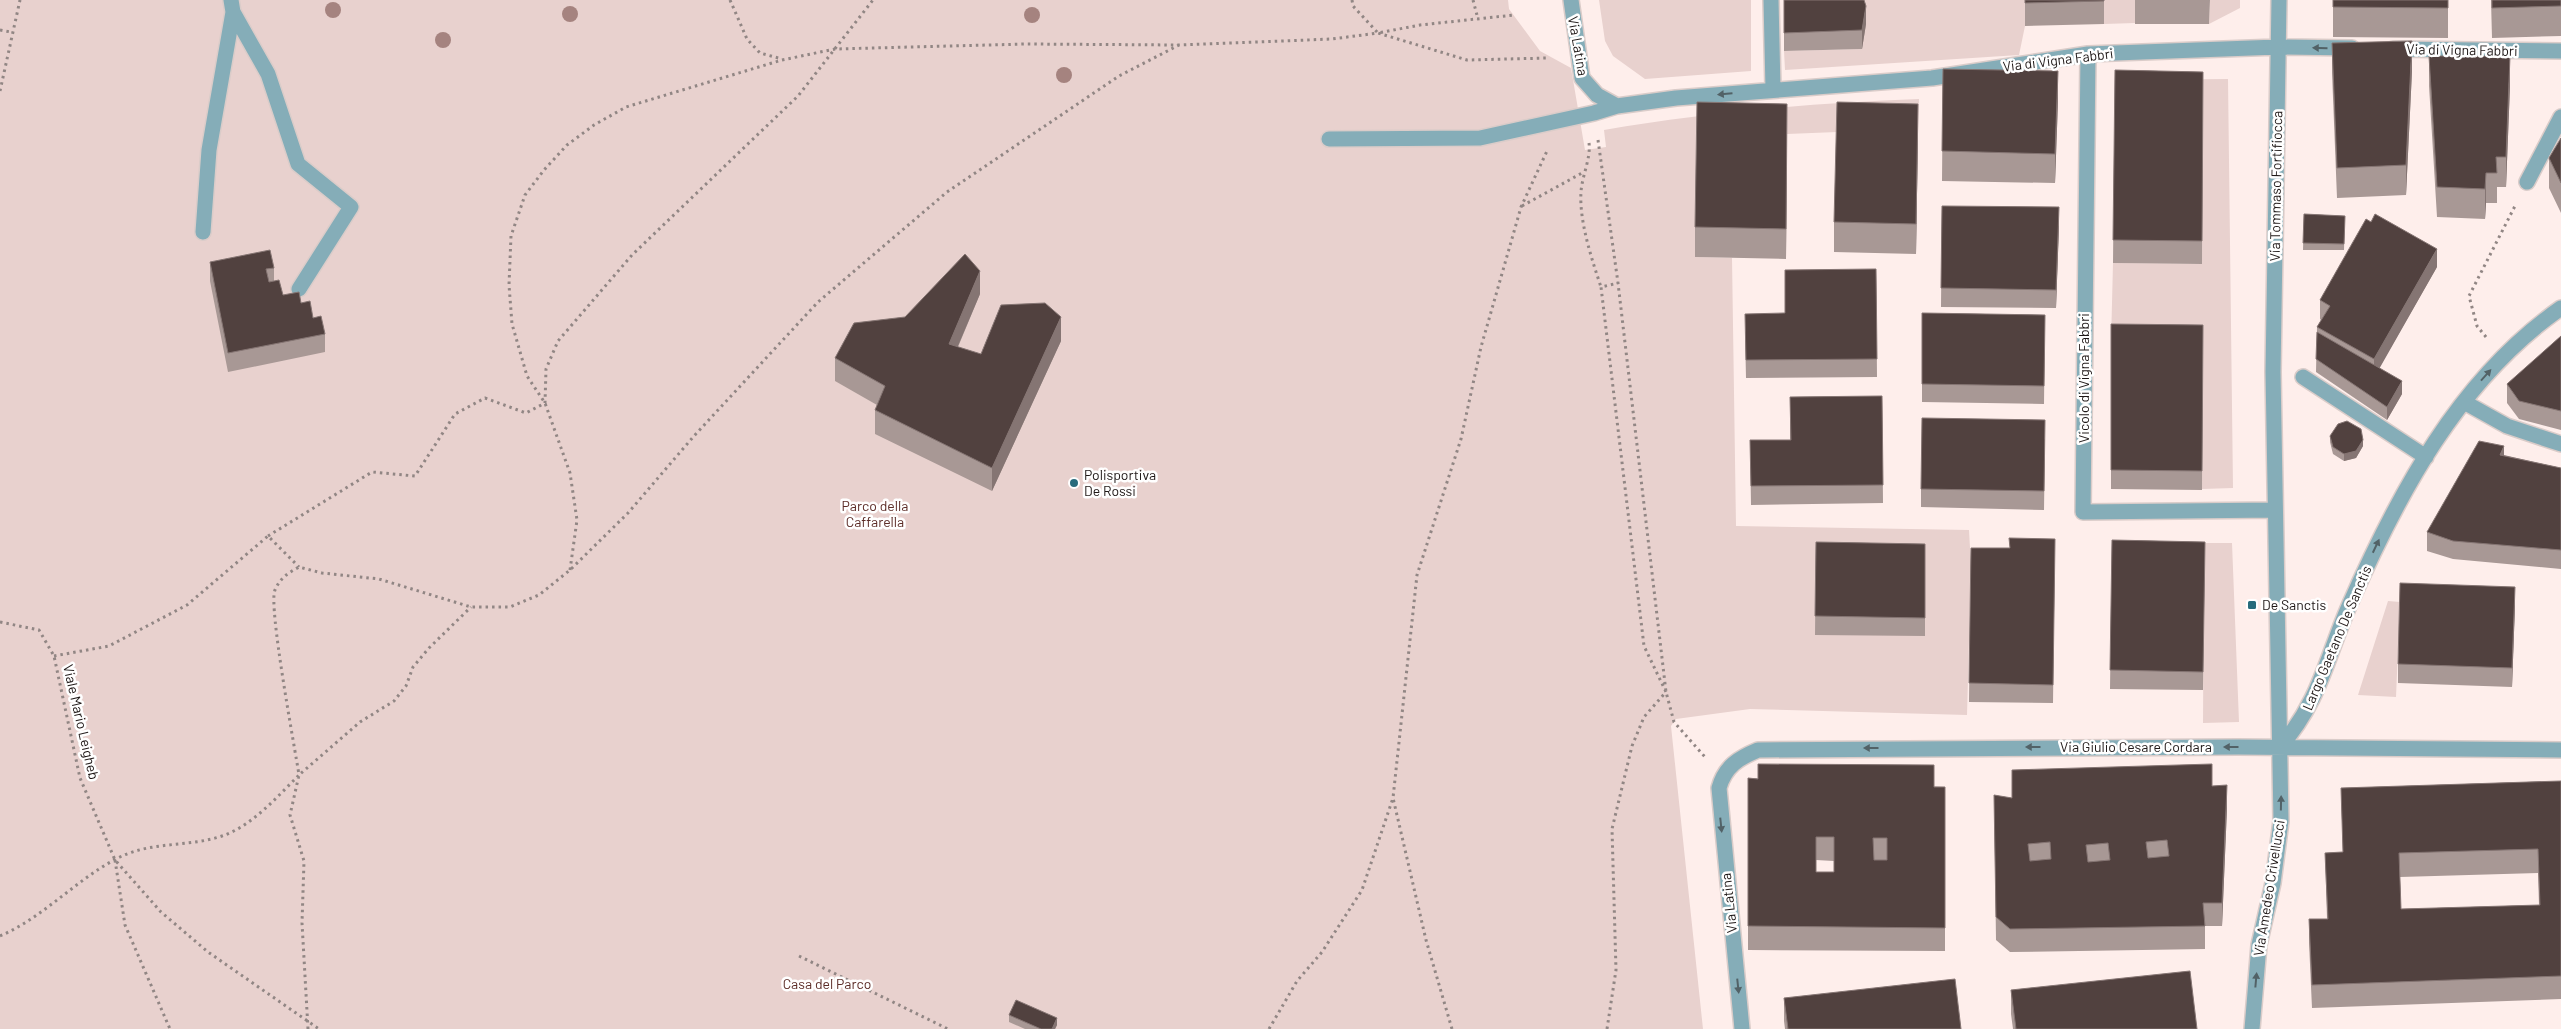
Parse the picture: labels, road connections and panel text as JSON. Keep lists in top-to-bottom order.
{
  "streets": {
    "street": [
      "Via Latina",
      "Via di Vigna Fabbri",
      "Via Tommaso Fortifiocca",
      "Vicolo di Vigna Fabbri",
      "Largo Gaetano De Sanctis",
      "Via Giulio Cesare Cordara",
      "Via Amedeo Crivellucci"
    ],
    "path": ["Viale Mario Leigheb"]
  },
  "crossings": [
    ["Via Latina", "Via di Vigna Fabbri"],
    ["Via Latina", "Via Giulio Cesare Cordara"],
    ["Via di Vigna Fabbri", "Via Tommaso Fortifiocca"],
    ["Via di Vigna Fabbri", "Vicolo di Vigna Fabbri"],
    ["Via Tommaso Fortifiocca", "Largo Gaetano De Sanctis"],
    ["Vicolo di Vigna Fabbri", "Largo Gaetano De Sanctis"],
    ["Largo Gaetano De Sanctis", "Via Giulio Cesare Cordara"],
    ["Largo Gaetano De Sanctis", "Via Amedeo Crivellucci"],
    ["Via Giulio Cesare Cordara", "Via Amedeo Crivellucci"]
  ],
  "one_way": [
    "Via Latina",
    "Largo Gaetano De Sanctis",
    "Via Giulio Cesare Cordara",
    "Via Amedeo Crivellucci"
  ],
  "parks": ["Parco della Caffarella", "Casa del Parco"],
  "places": {
    "other": ["Polisportiva De Rossi"],
    "transit": ["De Sanctis"]
  }
}
